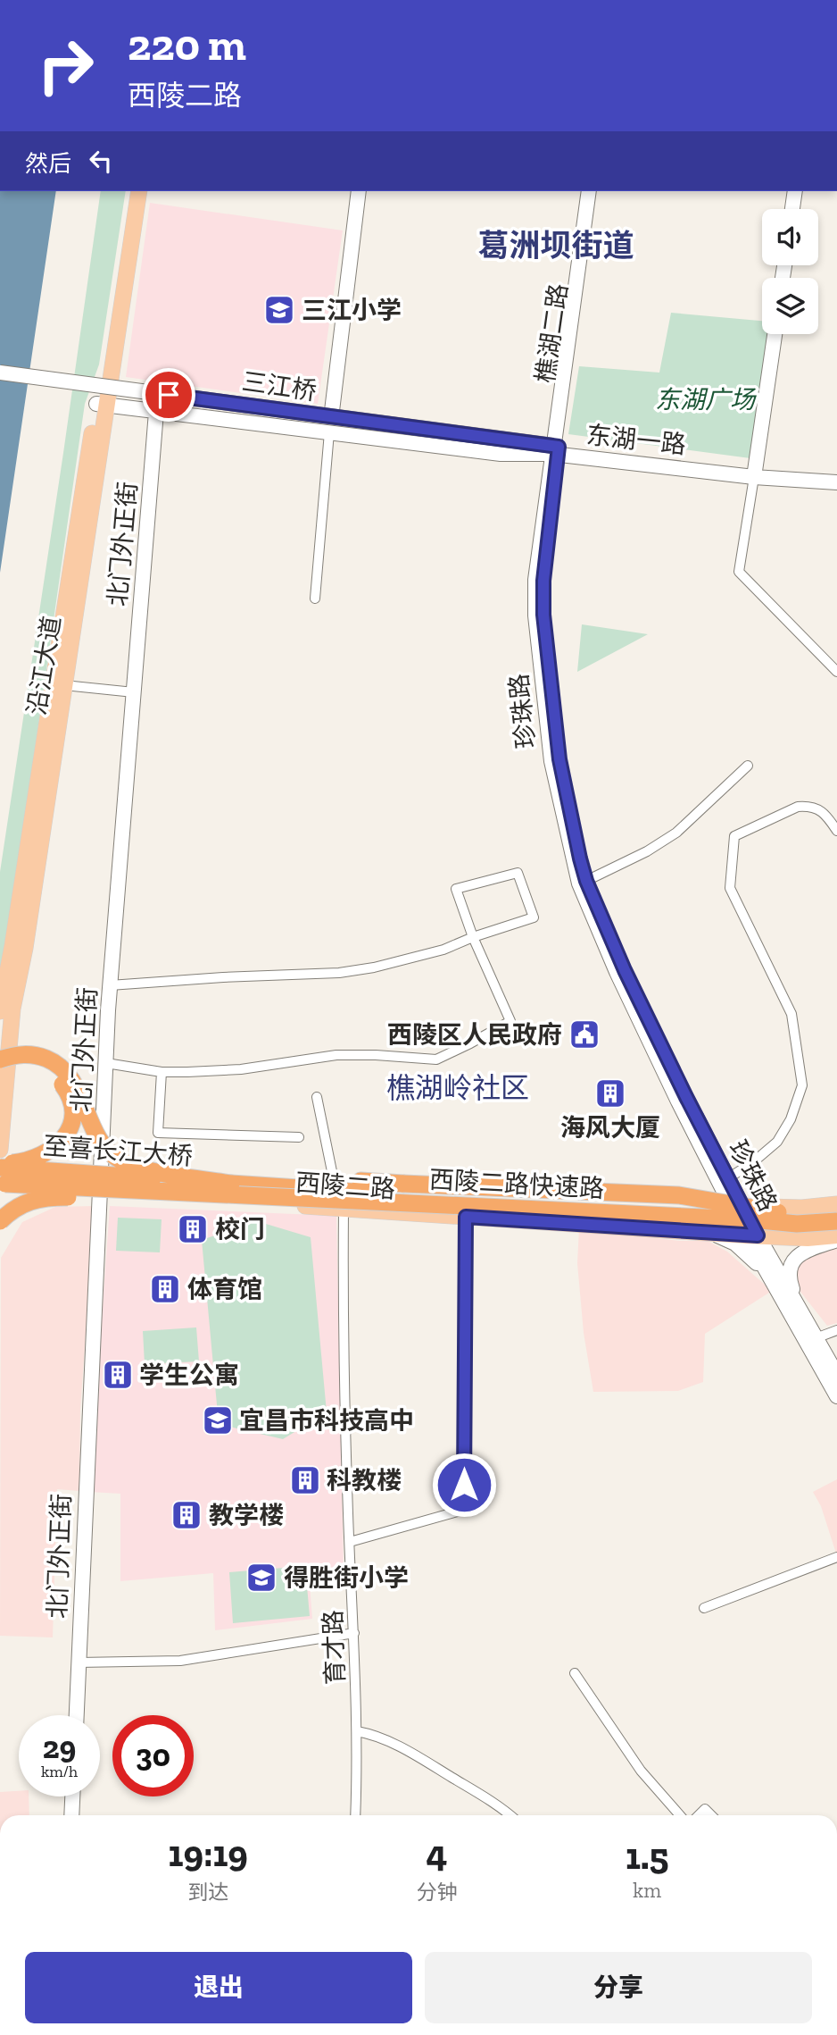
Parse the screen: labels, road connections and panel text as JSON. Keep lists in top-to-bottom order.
{
  "streets": {
    "highway": ["至喜长江大桥", "西陵二路快速路"],
    "main road": [
      "樵湖二路",
      "三江桥",
      "东湖一路",
      "北门外正街",
      "沿江大道",
      "珍珠路",
      "西陵二路"
    ],
    "street": ["育才路"]
  },
  "crossings": [
    ["樵湖二路", "三江桥"],
    ["樵湖二路", "东湖一路"],
    ["樵湖二路", "珍珠路"],
    ["三江桥", "东湖一路"],
    ["三江桥", "珍珠路"],
    ["东湖一路", "北门外正街"],
    ["东湖一路", "沿江大道"],
    ["东湖一路", "珍珠路"],
    ["北门外正街", "西陵二路"],
    ["珍珠路", "西陵二路"],
    ["至喜长江大桥", "西陵二路快速路"],
    ["至喜长江大桥", "西陵二路"],
    ["西陵二路", "育才路"]
  ],
  "districts": ["葛洲坝街道", "樵湖岭社区"],
  "parks": ["东湖广场"],
  "places": {
    "school or university": ["三江小学", "宜昌市科技高中", "得胜街小学"],
    "public building": ["西陵区人民政府"],
    "building": [
      "海风大厦",
      "校门",
      "体育馆",
      "学生公寓",
      "科教楼",
      "教学楼"
    ]
  },
  "page": {
    "turn": ["220 m", "西陵二路"],
    "then": "然后",
    "speed": "29 km/h",
    "limit": "30",
    "eta": [
      "19:19",
      "到达",
      "4",
      "分钟",
      "1.5",
      "km"
    ],
    "buttons": ["退出", "分享"]
  }
}
